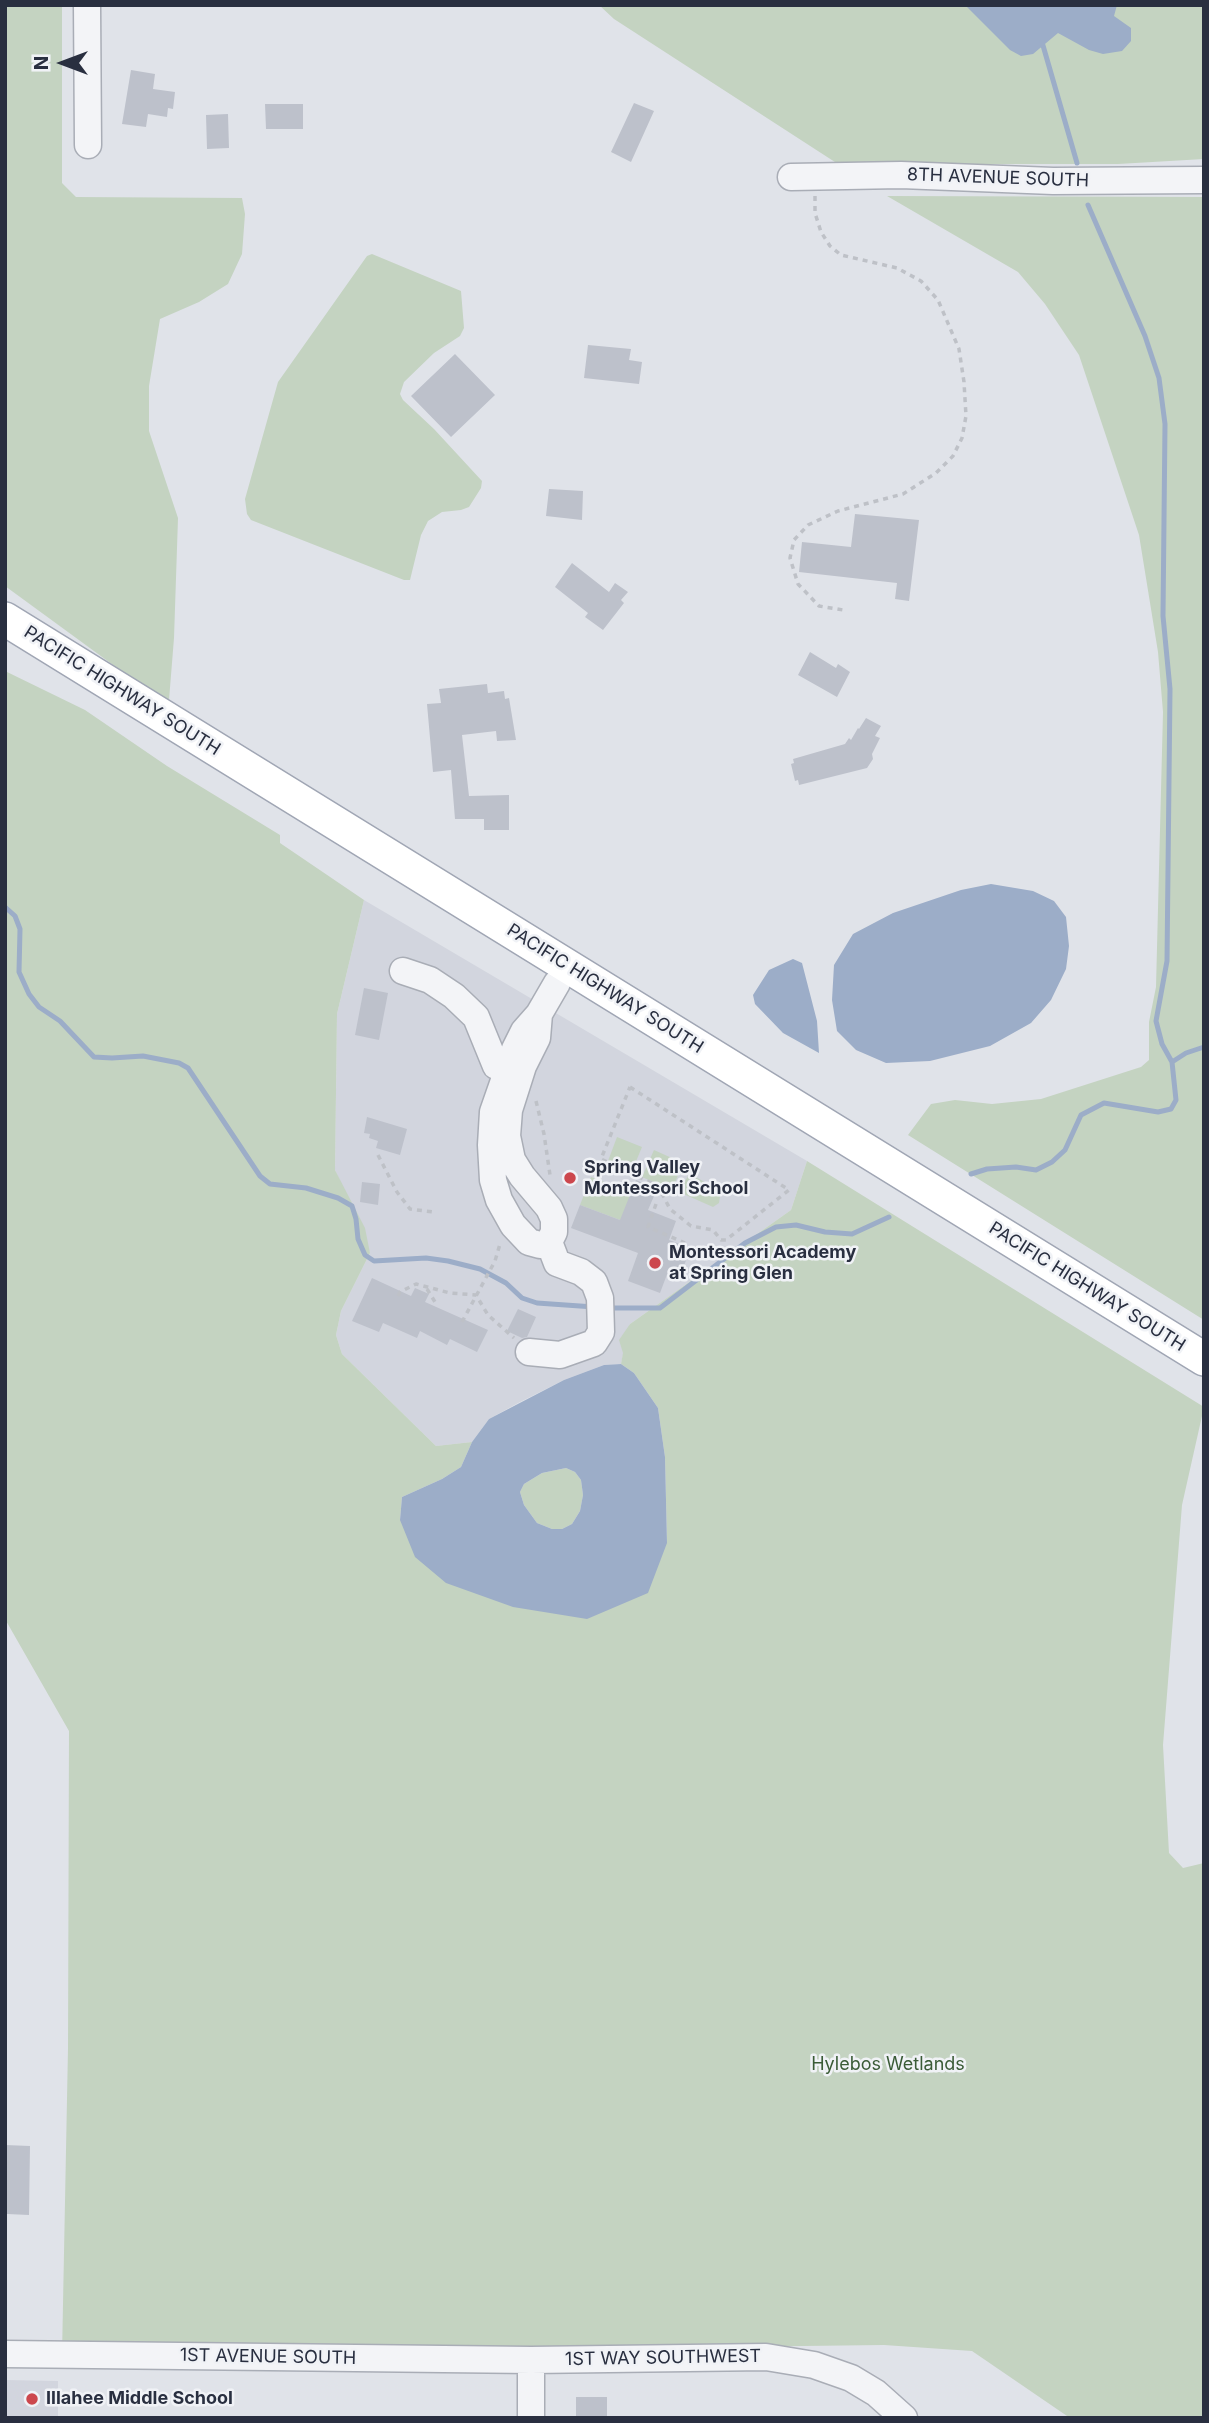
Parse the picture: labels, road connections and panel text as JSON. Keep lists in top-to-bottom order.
{
  "streets": {
    "main road": ["PACIFIC HIGHWAY SOUTH"],
    "street": ["8TH AVENUE SOUTH", "1ST AVENUE SOUTH", "1ST WAY SOUTHWEST"]
  },
  "crossings": [
    ["1ST AVENUE SOUTH", "1ST WAY SOUTHWEST"]
  ],
  "parks": ["Hylebos Wetlands"],
  "places": ["Spring Valley Montessori School", "Montessori Academy at Spring Glen", "Illahee Middle School"],
  "north": "left"
}
